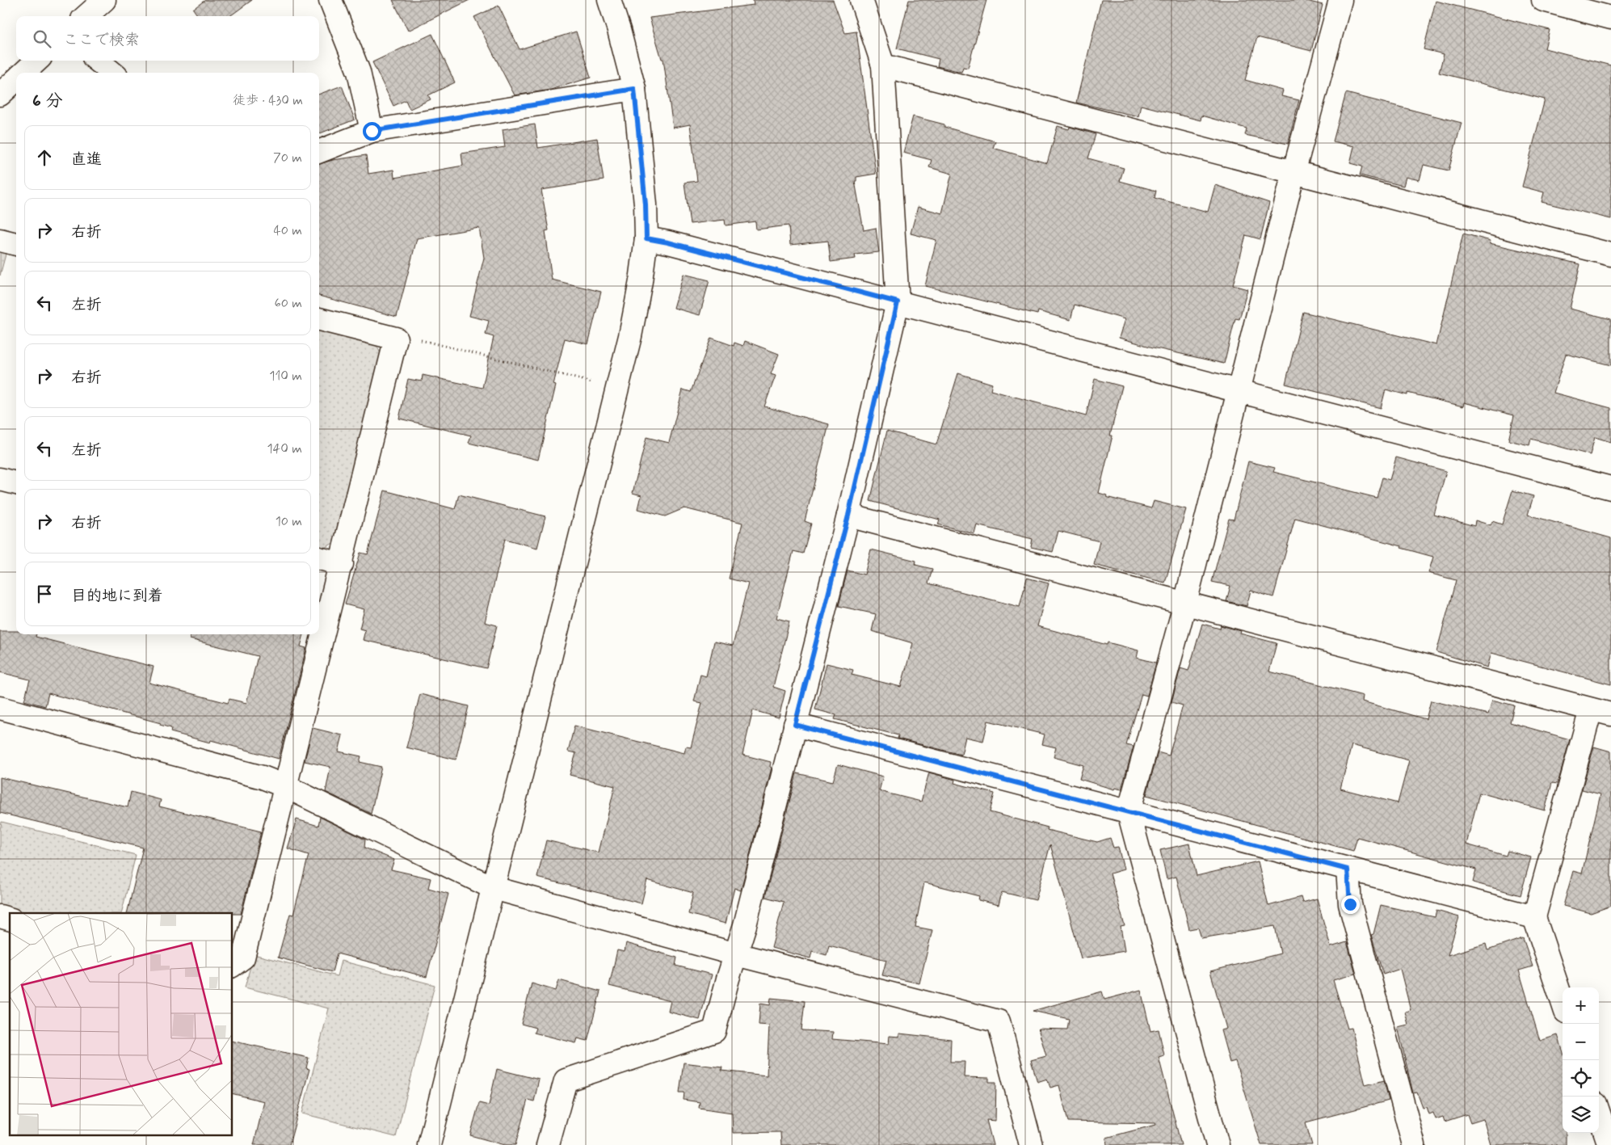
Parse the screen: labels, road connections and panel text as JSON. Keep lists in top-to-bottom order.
{
  "page": {
    "search": "ここで検索",
    "heading": ["6 分", "徒歩 · 430 m"],
    "list": [
      ["直進", "70 m"],
      ["右折", "40 m"],
      ["左折", "60 m"],
      ["右折", "110 m"],
      ["左折", "140 m"],
      ["右折", "10 m"],
      "目的地に到着"
    ],
    "map_buttons": ["+", "−"]
  }
}
